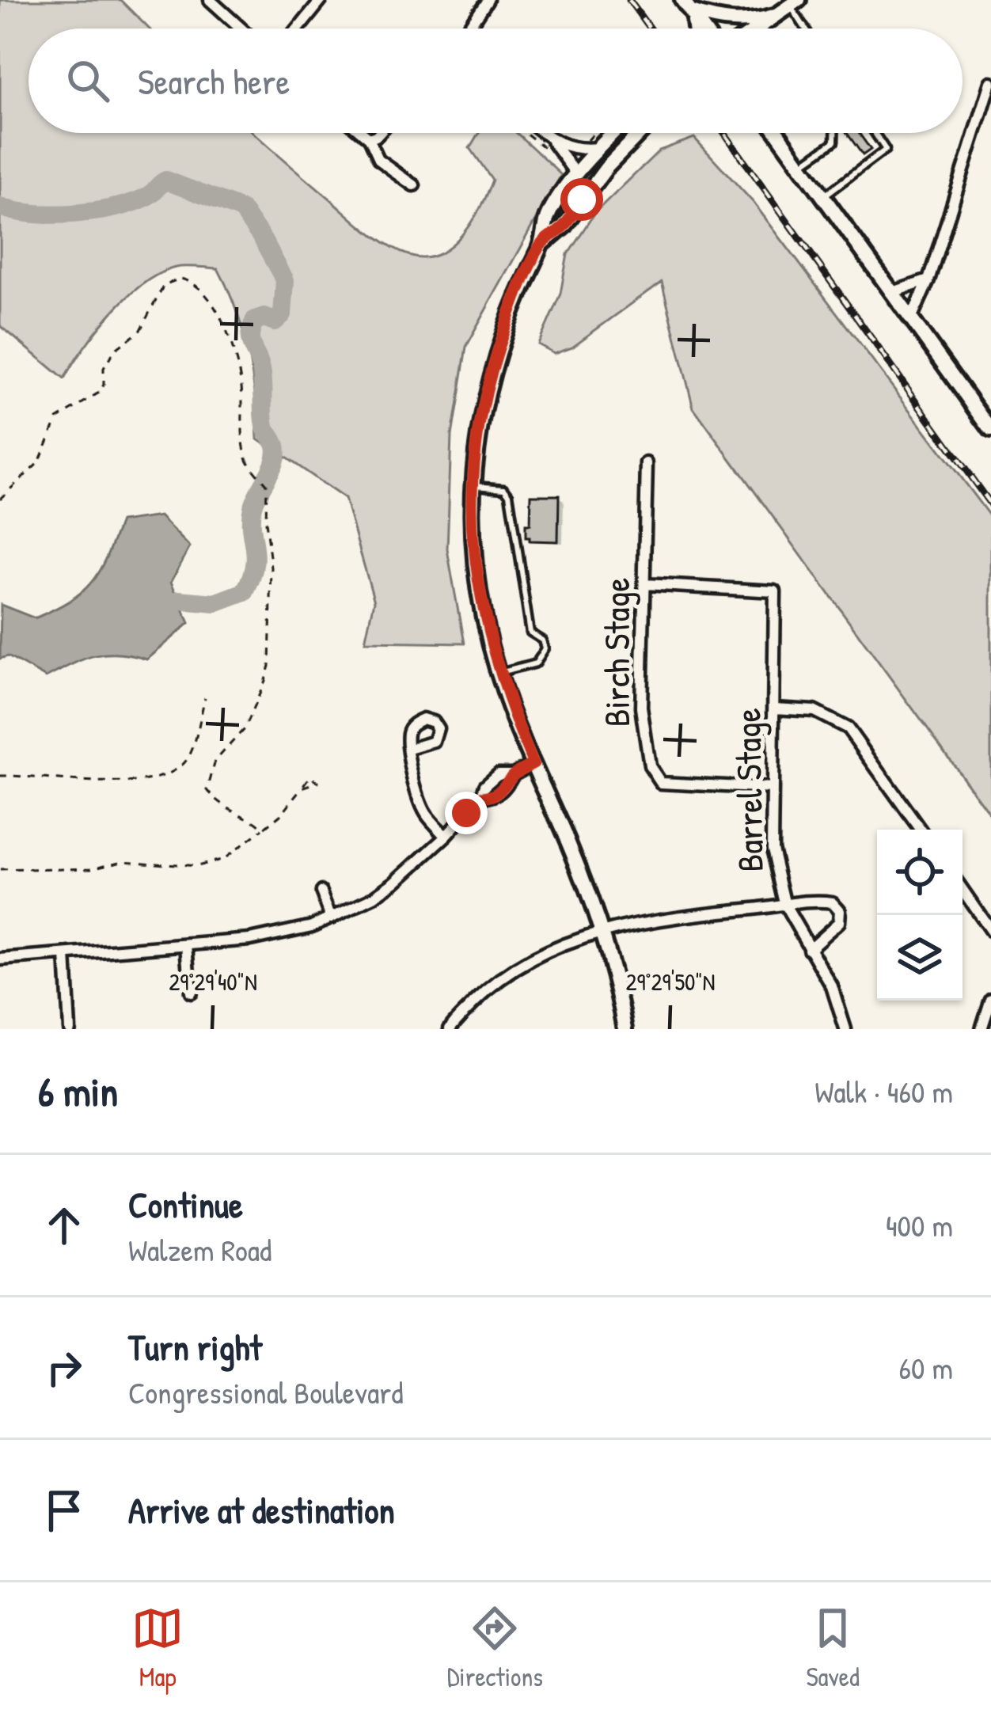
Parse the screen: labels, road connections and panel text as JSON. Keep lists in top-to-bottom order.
{
  "streets": {
    "street": ["Birch Stage", "Barrel Stage"]
  },
  "crossings": [
    ["Birch Stage", "Barrel Stage"]
  ],
  "page": {
    "search": "Search here",
    "heading": ["6 min", "Walk · 460 m"],
    "list": [
      ["Continue", "Walzem Road", "400 m"],
      ["Turn right", "Congressional Boulevard", "60 m"],
      "Arrive at destination"
    ],
    "nav": ["Map", "Directions", "Saved"]
  },
  "coordinates": ["29°29'40\"N", "29°29'50\"N"]
}
